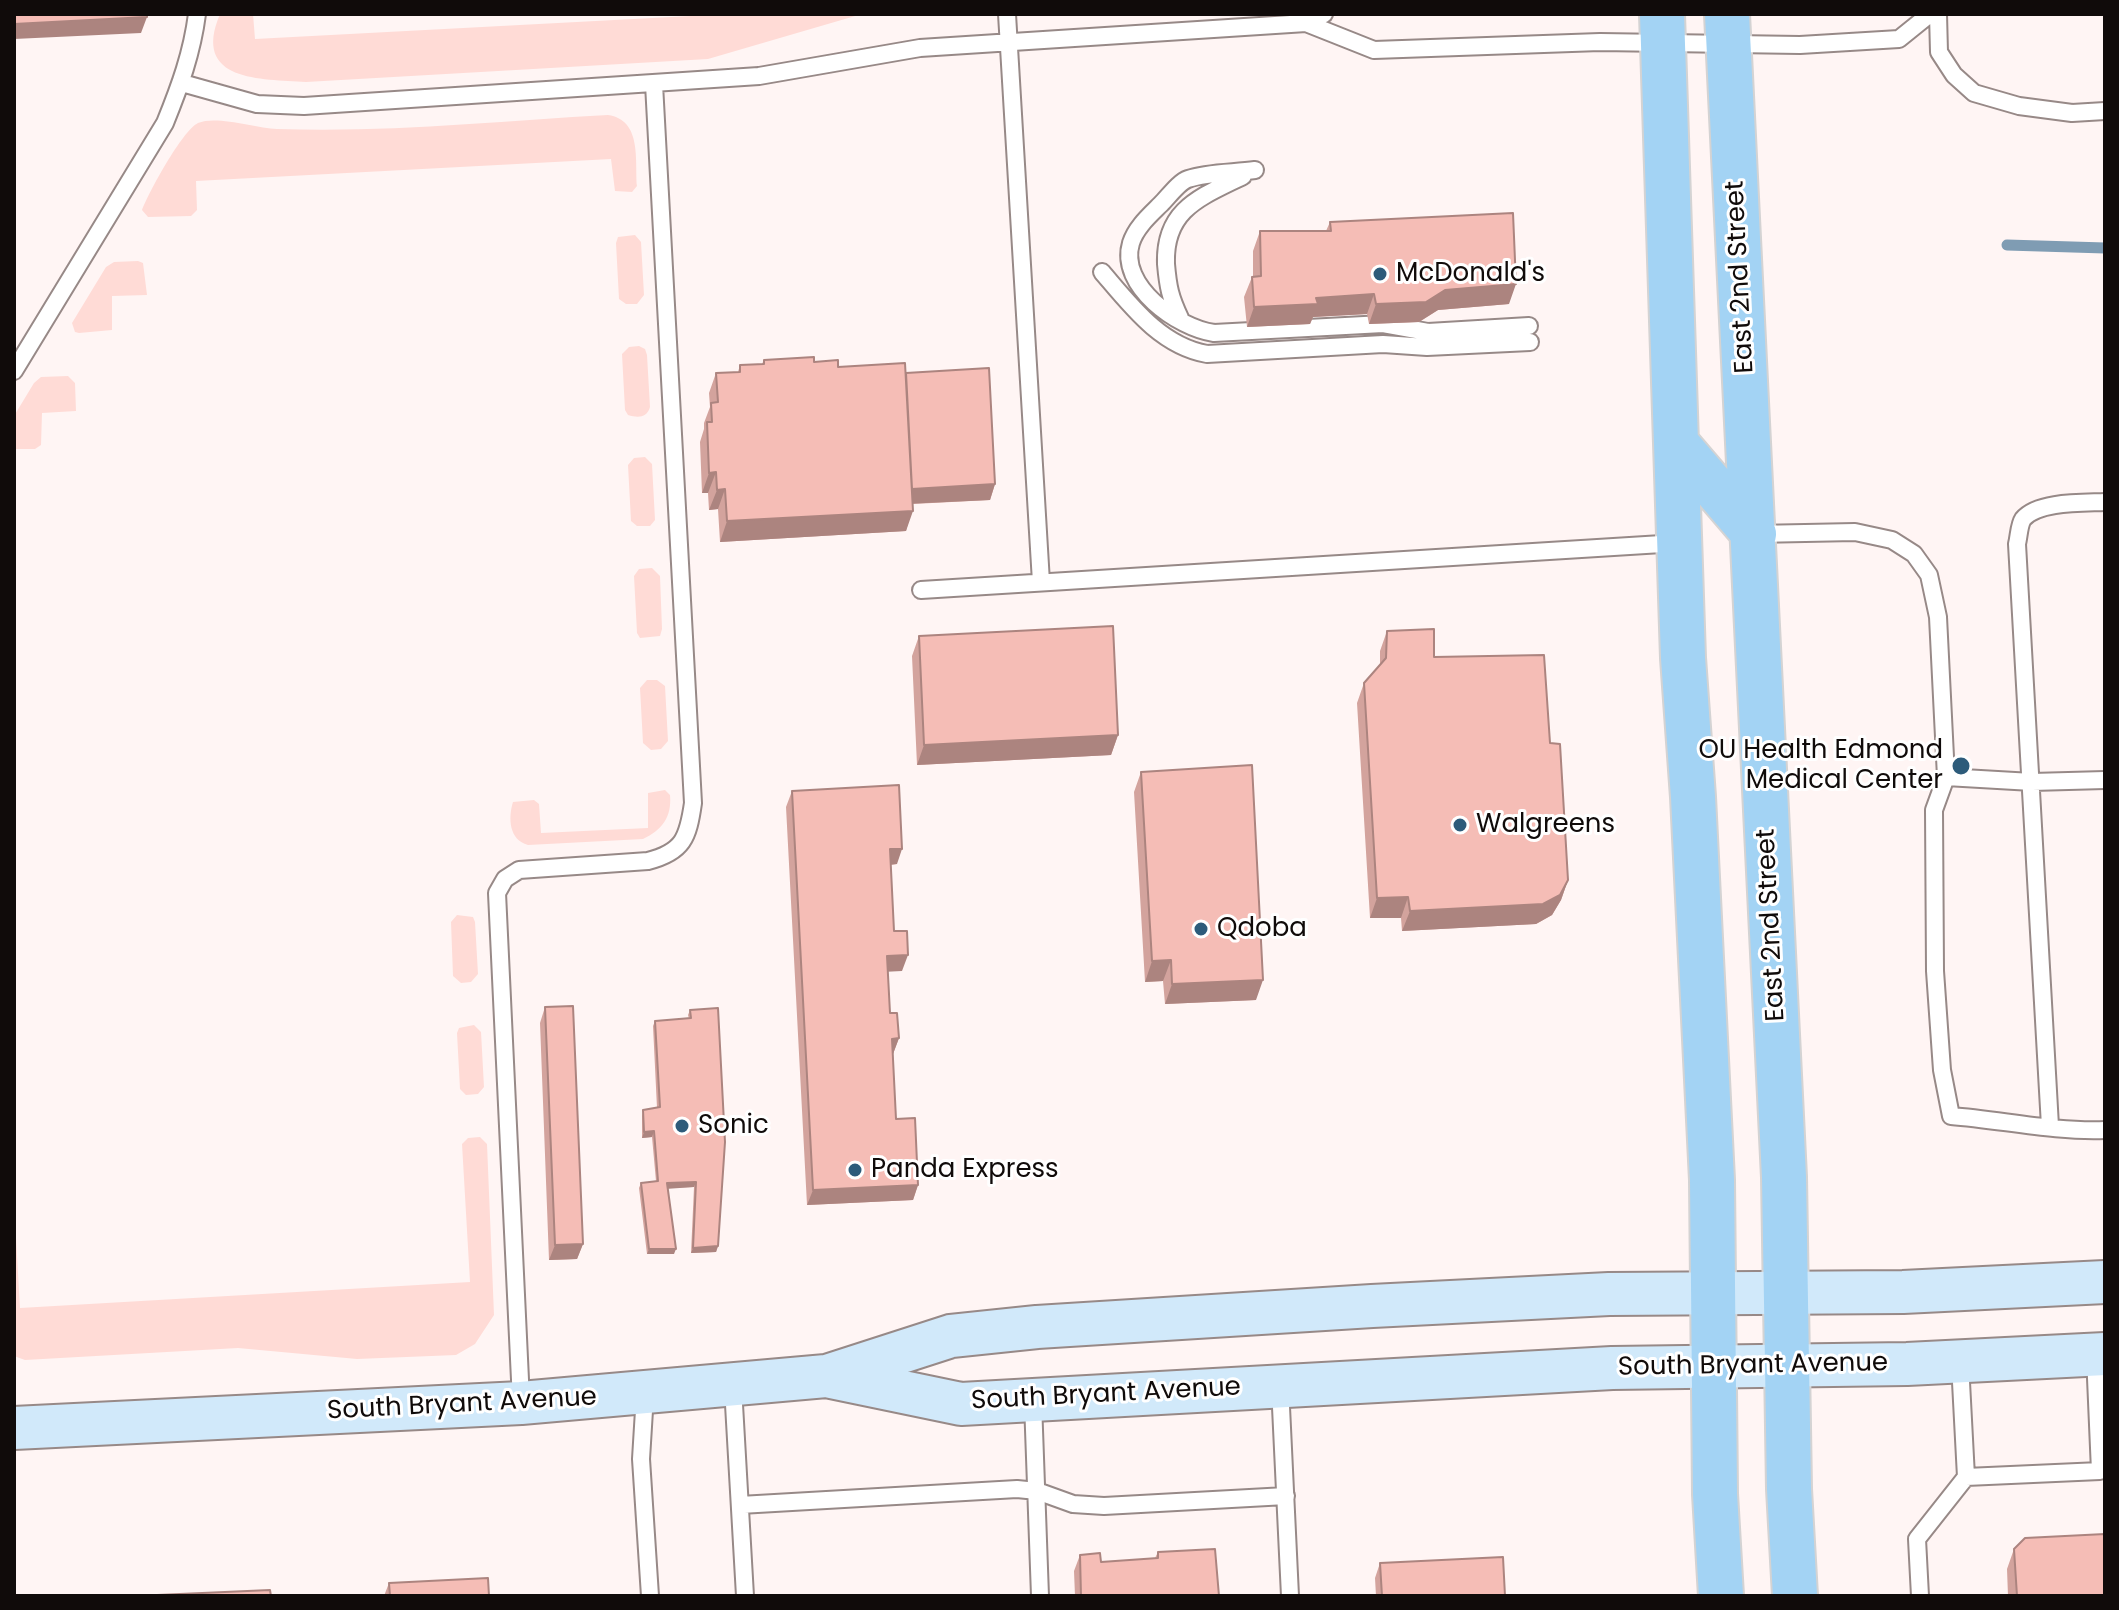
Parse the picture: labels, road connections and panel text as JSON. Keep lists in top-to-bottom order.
{
  "streets": {
    "main road": ["East 2nd Street", "South Bryant Avenue"]
  },
  "crossings": [
    ["East 2nd Street", "South Bryant Avenue"]
  ],
  "places": [
    "McDonald's",
    "OU Health Edmond Medical Center",
    "Walgreens",
    "Qdoba",
    "Sonic",
    "Panda Express"
  ]
}
